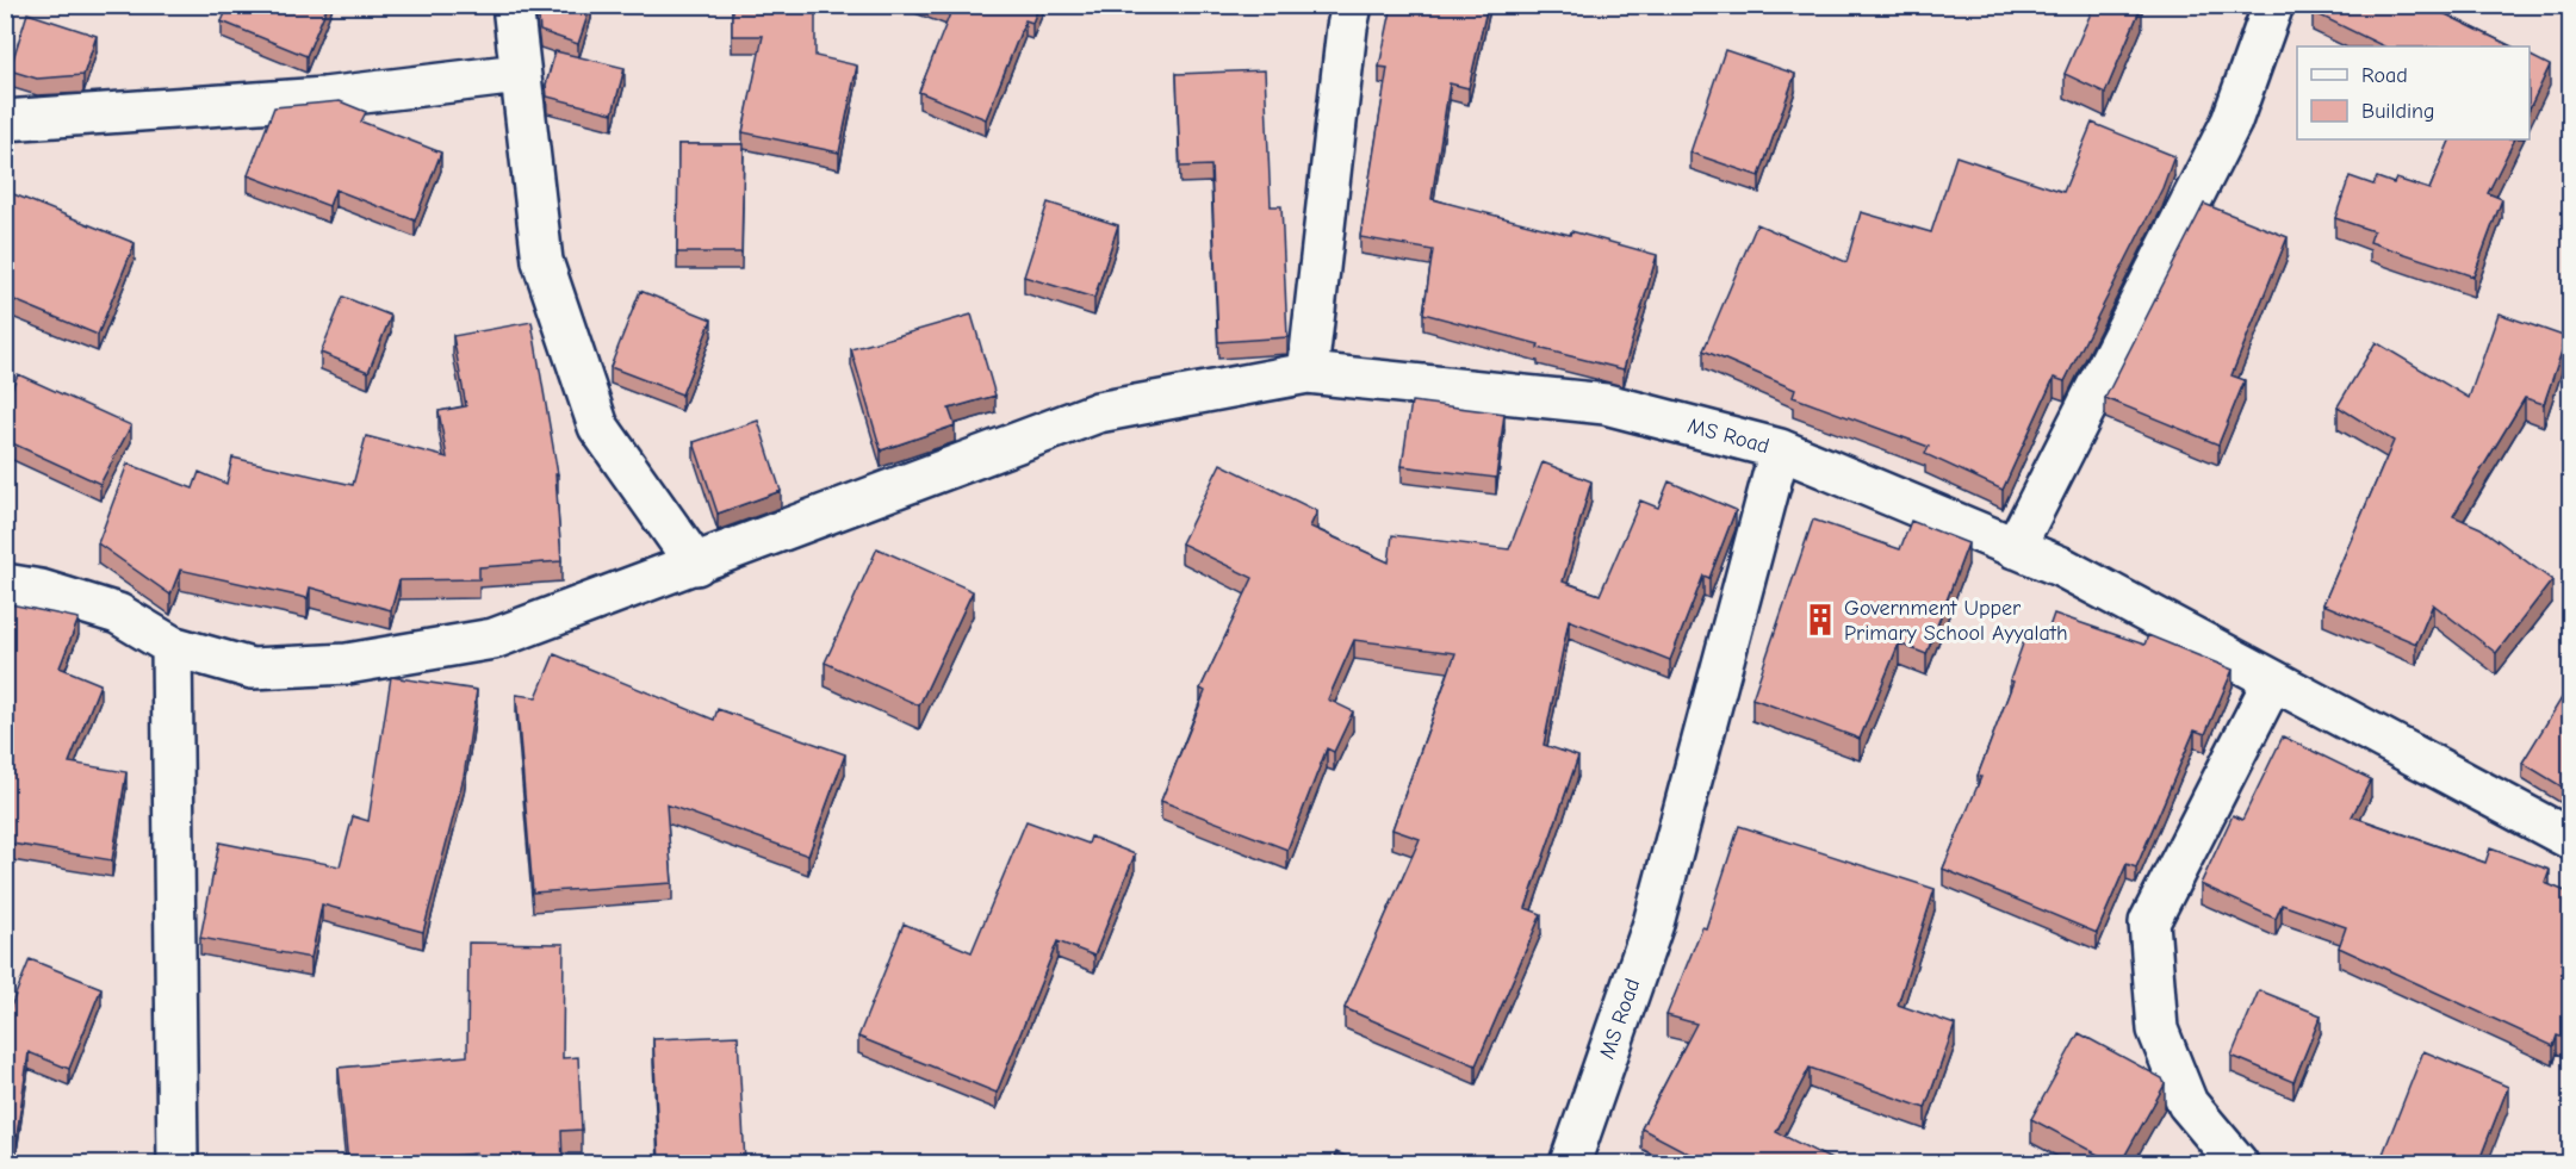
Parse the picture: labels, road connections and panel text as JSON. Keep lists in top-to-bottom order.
{
  "streets": {
    "street": ["MS Road"]
  },
  "places": {
    "building": ["Government Upper Primary School Ayyalath"]
  },
  "legend": ["Road", "Building"]
}
